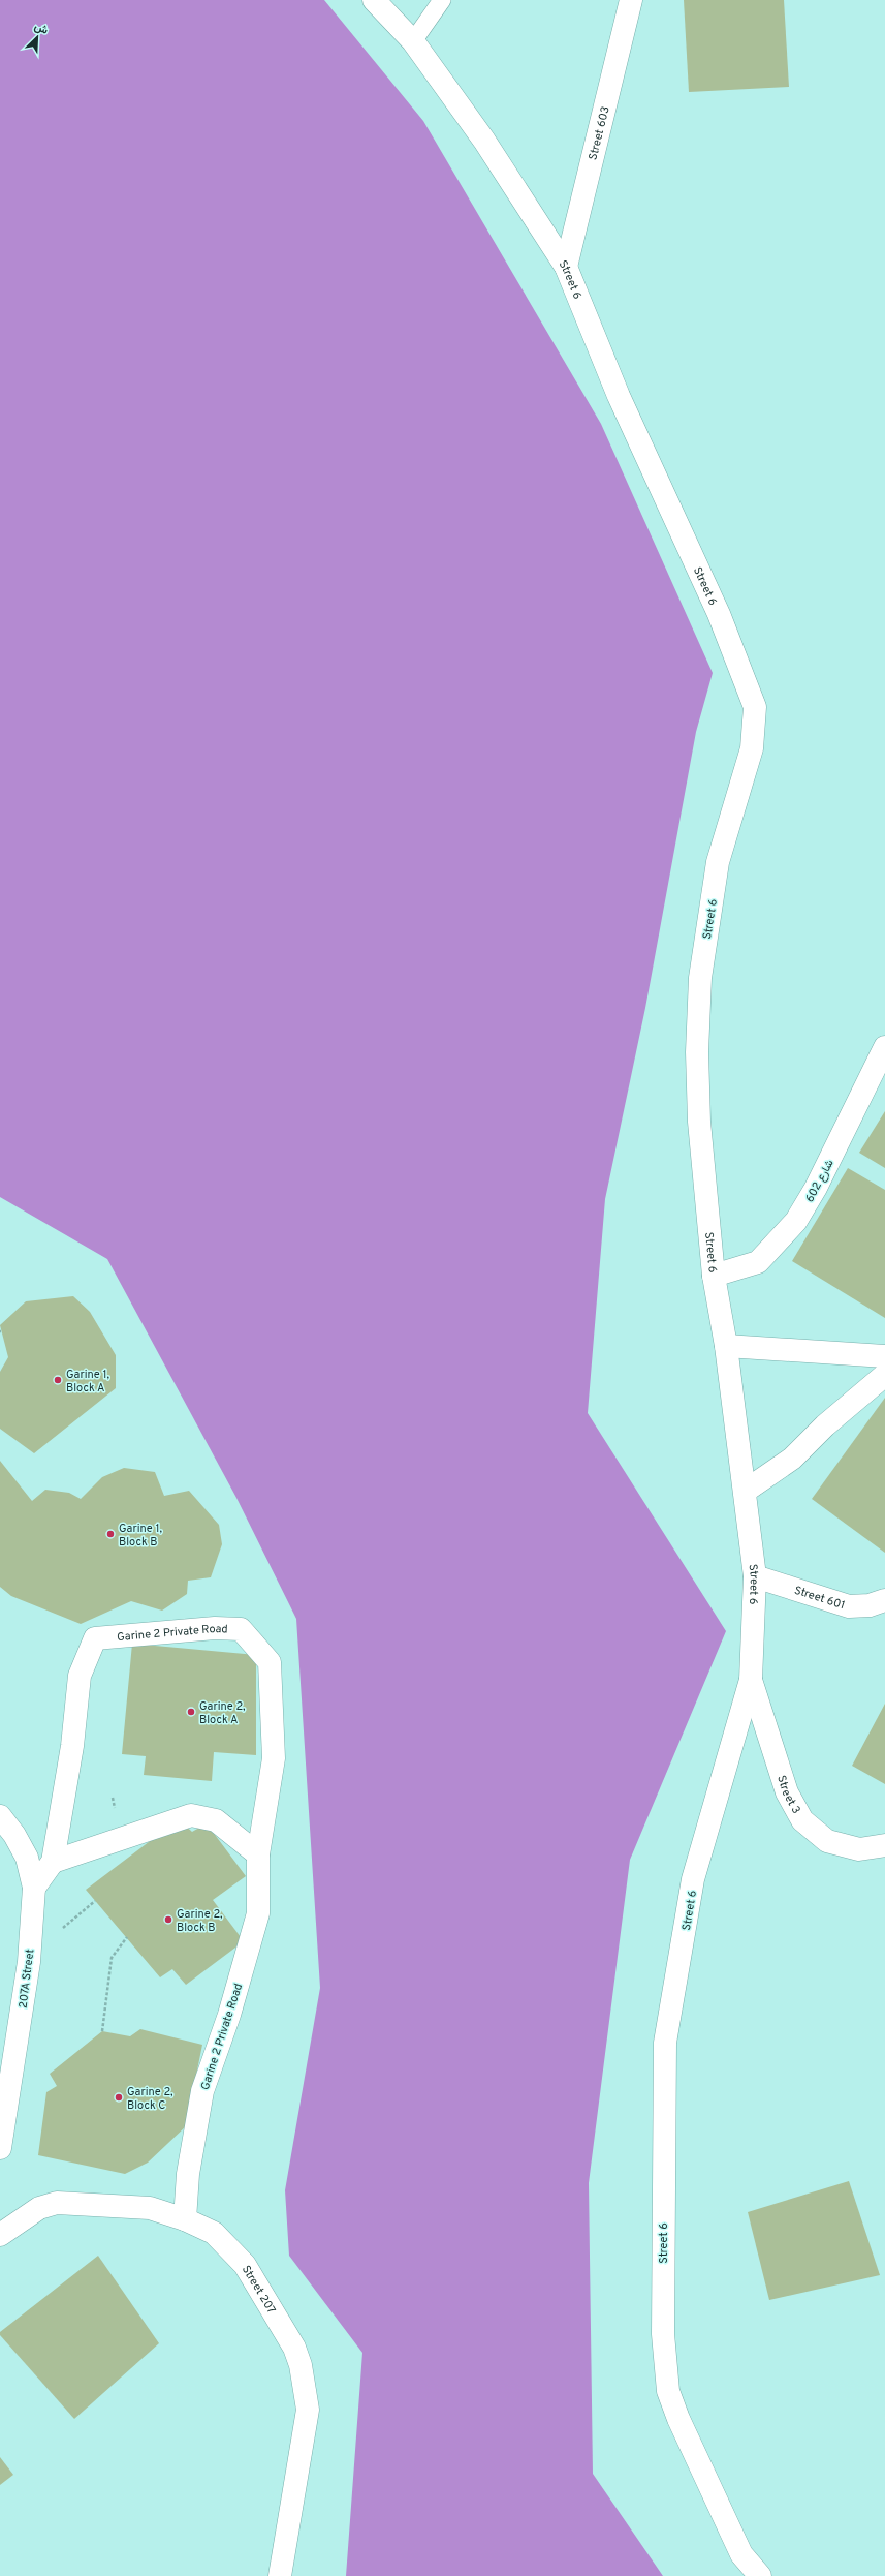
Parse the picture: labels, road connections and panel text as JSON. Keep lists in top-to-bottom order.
{
  "streets": {
    "street": [
      "Street 603",
      "Street 6",
      "شارع 602",
      "Street 601",
      "Garine 2 Private Road",
      "Street 3",
      "207A Street",
      "Street 207"
    ]
  },
  "crossings": [
    ["Street 603", "Street 6"],
    ["Street 6", "شارع 602"],
    ["Street 6", "Street 601"],
    ["Street 6", "Street 3"],
    ["Garine 2 Private Road", "207A Street"],
    ["Garine 2 Private Road", "Street 207"]
  ],
  "places": [
    "Garine 1, Block A",
    "Garine 1, Block B",
    "Garine 2, Block A",
    "Garine 2, Block B",
    "Garine 2, Block C"
  ],
  "north": "top right"
}
